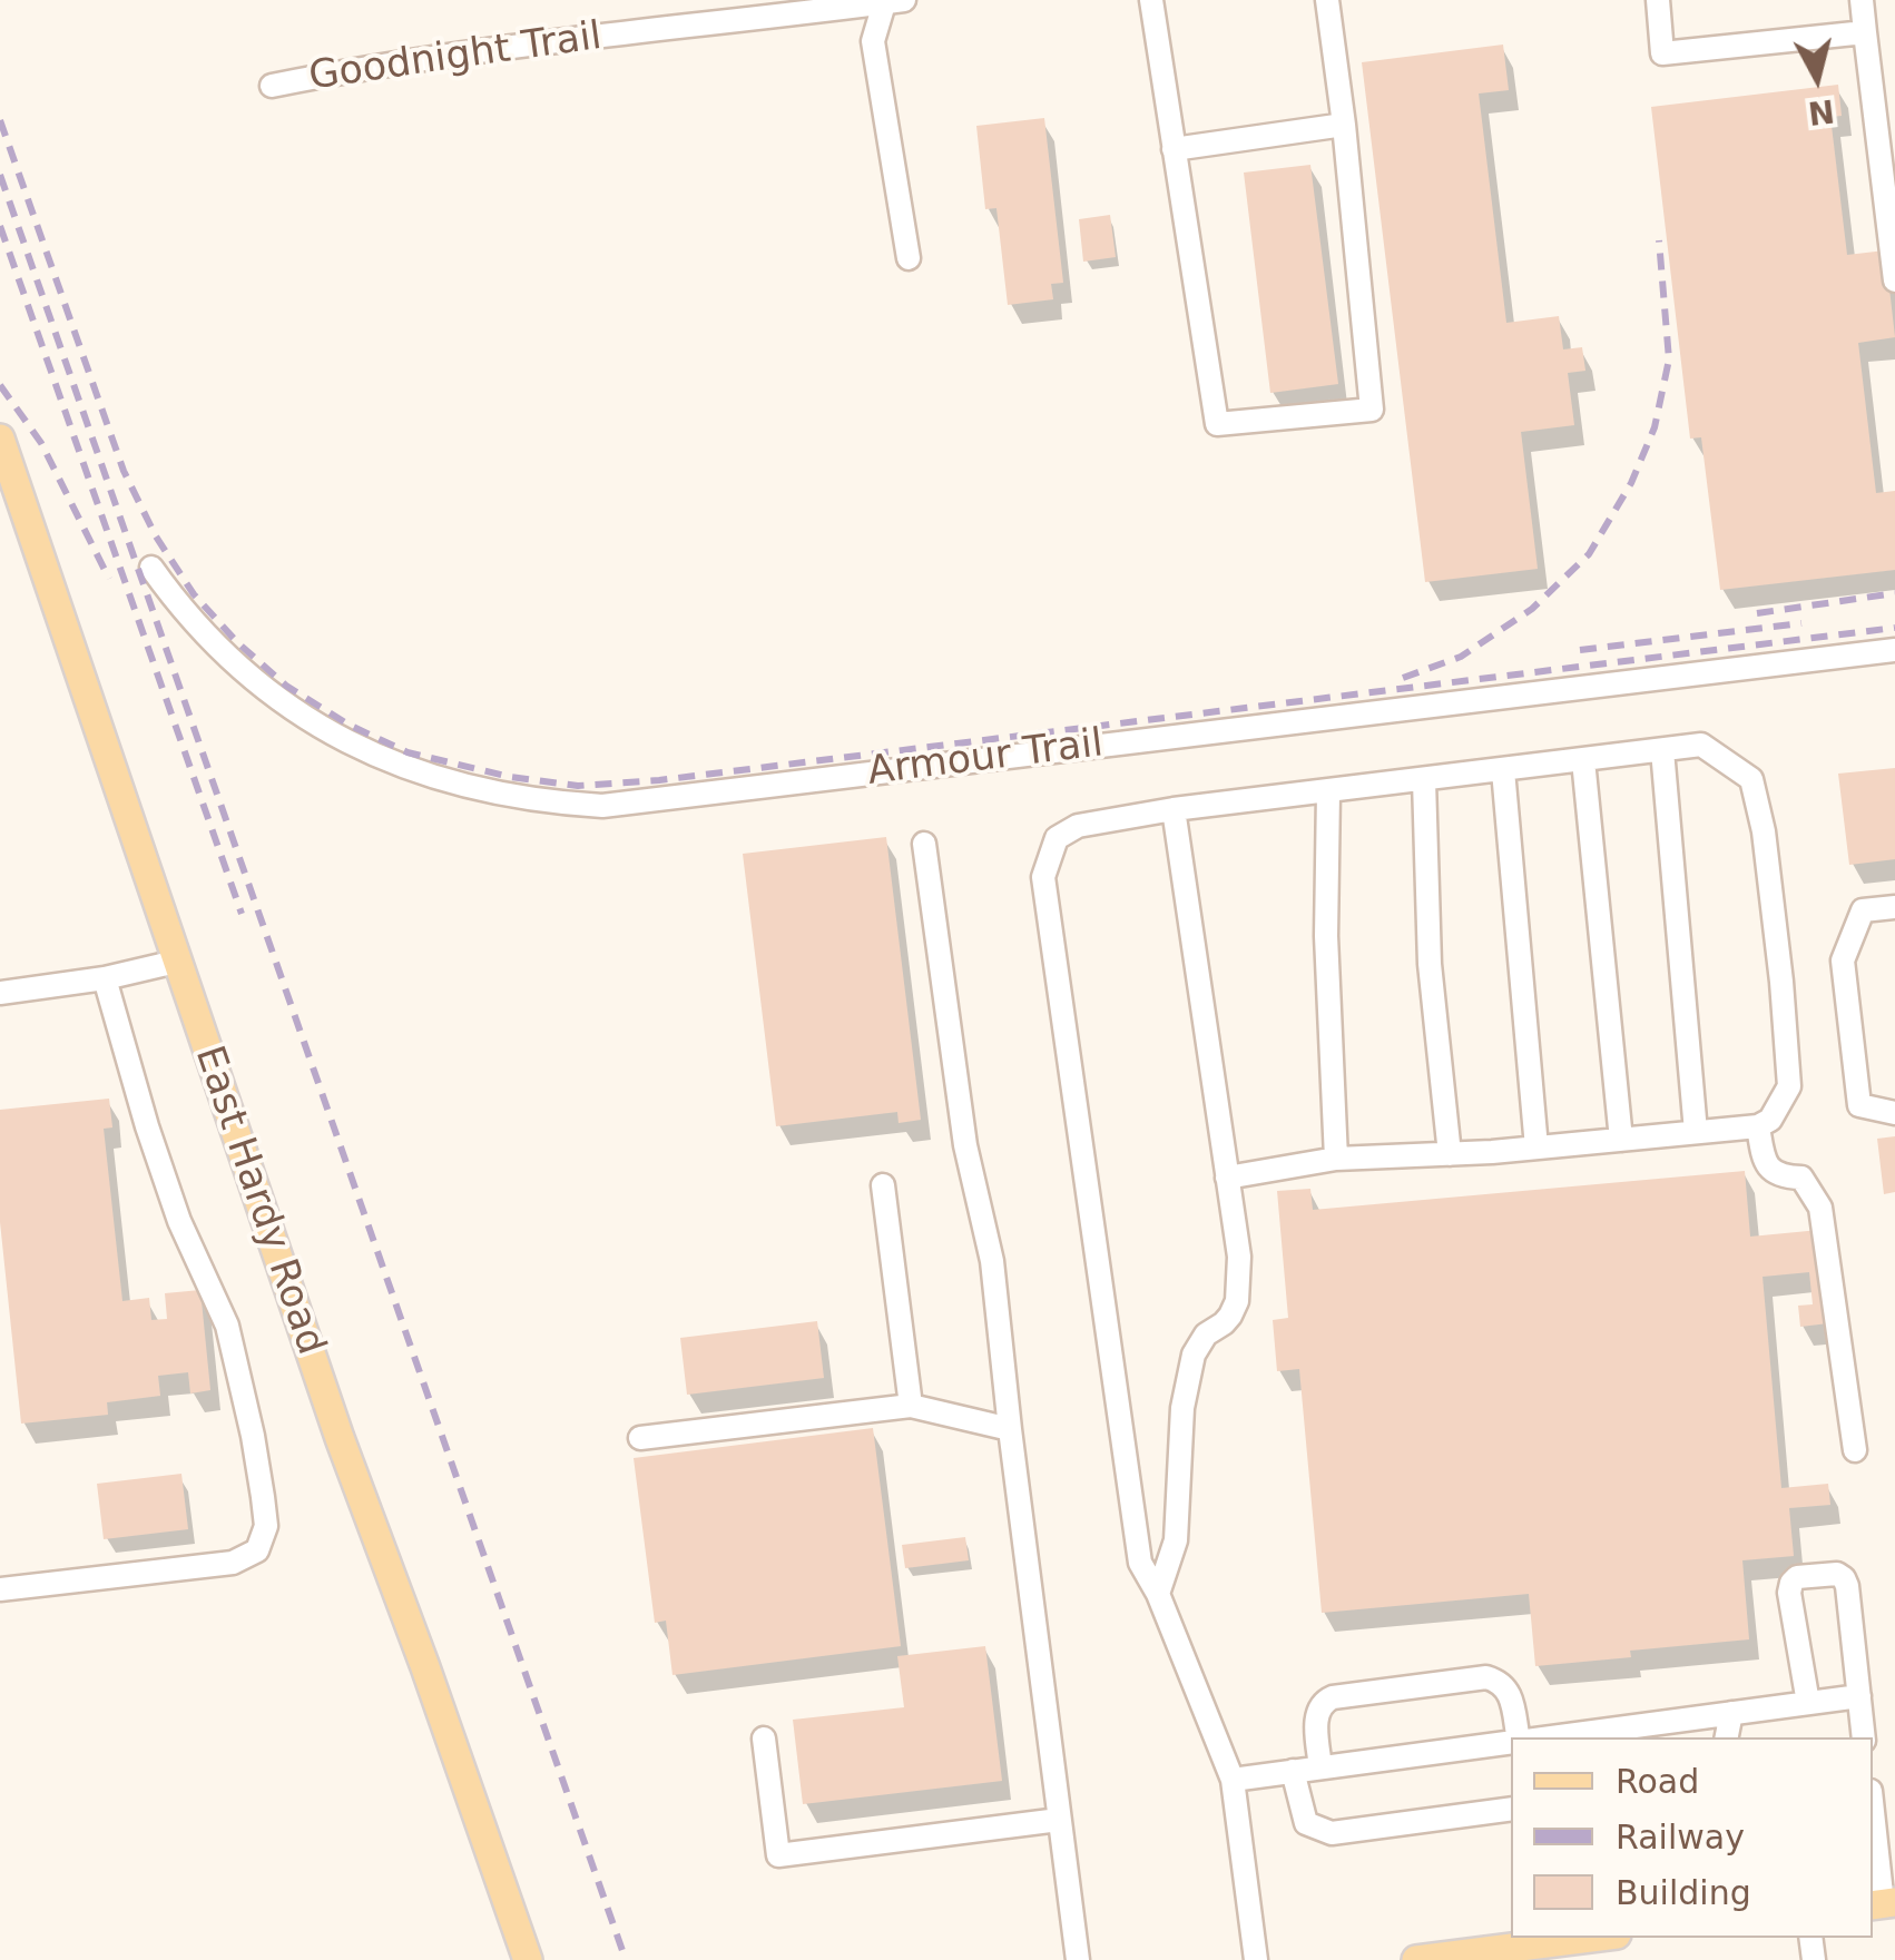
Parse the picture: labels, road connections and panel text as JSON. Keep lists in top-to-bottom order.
{
  "streets": {
    "main road": ["East Hardy Road"],
    "street": ["Goodnight Trail", "Armour Trail"]
  },
  "legend": ["Road", "Railway", "Building"],
  "north": "bottom"
}
